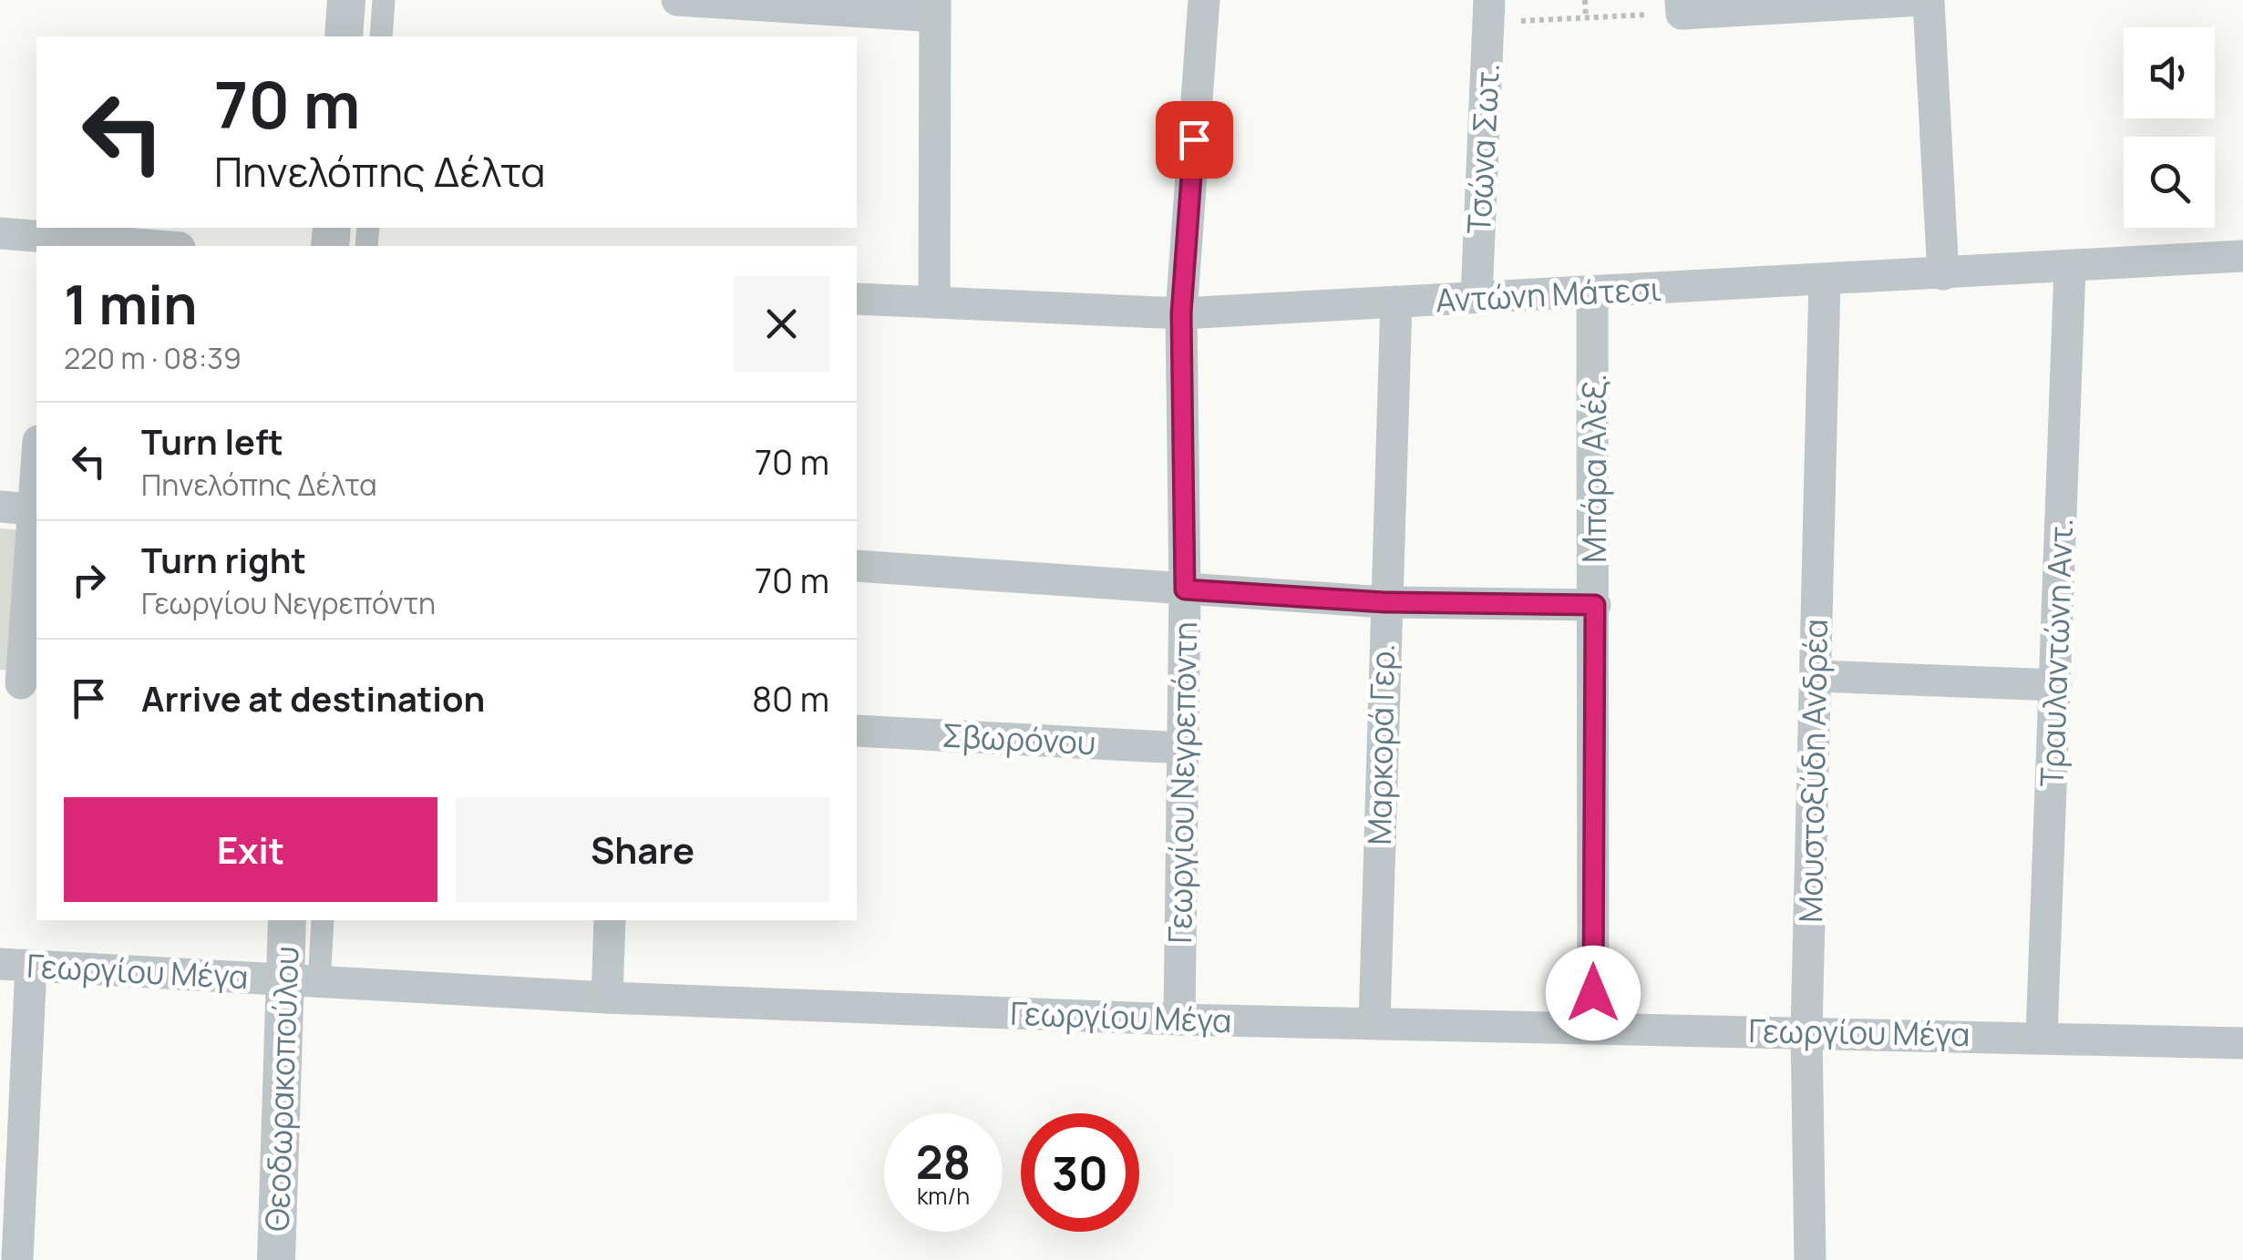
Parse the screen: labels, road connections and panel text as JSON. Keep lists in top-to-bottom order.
{
  "streets": {
    "street": [
      "Τσώνα Σωτ.",
      "Αντώνη Μάτεσι",
      "Μπάρα Αλέξ.",
      "Τραυλαντώνη Αντ.",
      "Σβωρόνου",
      "Μαρκορά Γερ.",
      "Μουστοξύδη Ανδρέα",
      "Γεωργίου Νεγρεπόντη",
      "Γεωργίου Μέγα",
      "Θεοδωρακοπούλου"
    ]
  },
  "crossings": [
    ["Τσώνα Σωτ.", "Αντώνη Μάτεσι"],
    ["Αντώνη Μάτεσι", "Μπάρα Αλέξ."],
    ["Αντώνη Μάτεσι", "Τραυλαντώνη Αντ."],
    ["Αντώνη Μάτεσι", "Μαρκορά Γερ."],
    ["Αντώνη Μάτεσι", "Μουστοξύδη Ανδρέα"],
    ["Αντώνη Μάτεσι", "Γεωργίου Νεγρεπόντη"],
    ["Μπάρα Αλέξ.", "Γεωργίου Μέγα"],
    ["Τραυλαντώνη Αντ.", "Γεωργίου Μέγα"],
    ["Σβωρόνου", "Γεωργίου Νεγρεπόντη"],
    ["Μαρκορά Γερ.", "Γεωργίου Μέγα"],
    ["Μουστοξύδη Ανδρέα", "Γεωργίου Μέγα"],
    ["Γεωργίου Νεγρεπόντη", "Γεωργίου Μέγα"],
    ["Γεωργίου Μέγα", "Θεοδωρακοπούλου"]
  ],
  "page": {
    "turn": ["70 m", "Πηνελόπης Δέλτα"],
    "heading": ["1 min", "220 m · 08:39"],
    "list": [
      {
        "name": "Turn left",
        "note": "Πηνελόπης Δέλτα",
        "value": "70 m"
      },
      {
        "name": "Turn right",
        "note": "Γεωργίου Νεγρεπόντη",
        "value": "70 m"
      },
      {
        "name": "Arrive at destination",
        "value": "80 m"
      }
    ],
    "buttons": ["Exit", "Share"],
    "speed": "28 km/h",
    "limit": "30"
  }
}
